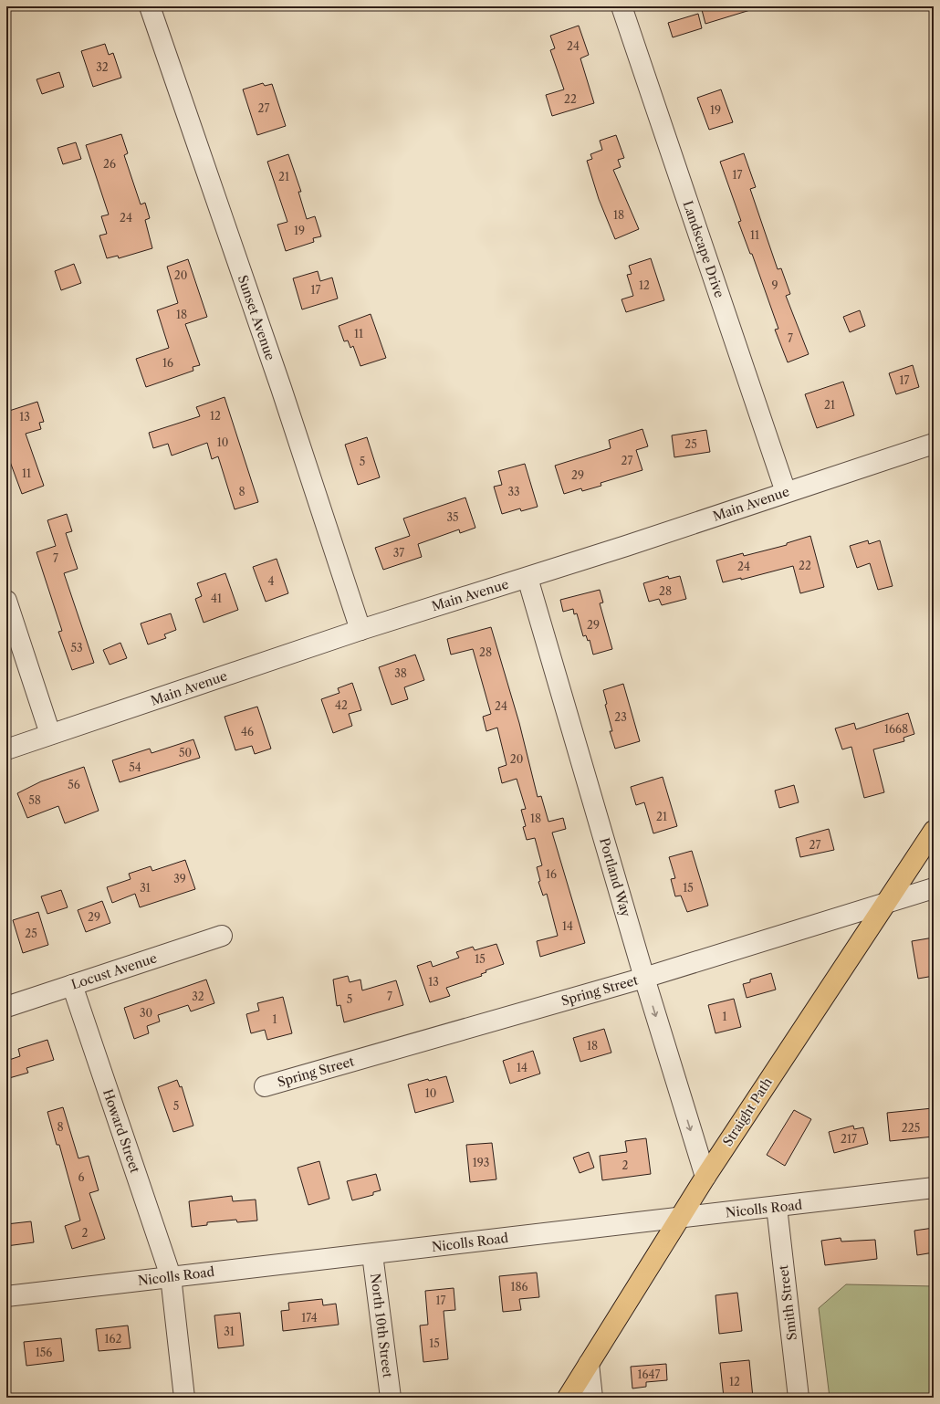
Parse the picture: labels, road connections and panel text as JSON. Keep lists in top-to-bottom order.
{
  "streets": {
    "main road": ["Straight Path"],
    "street": [
      "Landscape Drive",
      "Sunset Avenue",
      "Main Avenue",
      "Portland Way",
      "Locust Avenue",
      "Spring Street",
      "Howard Street",
      "Nicolls Road",
      "Smith Street",
      "North 10th Street"
    ]
  },
  "crossings": [
    ["Landscape Drive", "Main Avenue"],
    ["Sunset Avenue", "Main Avenue"],
    ["Main Avenue", "Portland Way"],
    ["Portland Way", "Spring Street"],
    ["Portland Way", "Straight Path"],
    ["Locust Avenue", "Howard Street"],
    ["Spring Street", "Straight Path"],
    ["Straight Path", "Nicolls Road"],
    ["Howard Street", "Nicolls Road"],
    ["Nicolls Road", "Smith Street"],
    ["Nicolls Road", "North 10th Street"]
  ],
  "house_numbers": [
    "24",
    "32",
    "22",
    "27",
    "19",
    "26",
    "17",
    "21",
    "18",
    "24",
    "19",
    "11",
    "20",
    "12",
    "9",
    "17",
    "18",
    "11",
    "7",
    "16",
    "17",
    "21",
    "12",
    "13",
    "10",
    "25",
    "27",
    "5",
    "11",
    "29",
    "8",
    "33",
    "35",
    "37",
    "7",
    "22",
    "24",
    "4",
    "28",
    "41",
    "29",
    "53",
    "28",
    "38",
    "42",
    "24",
    "23",
    "1668",
    "46",
    "50",
    "20",
    "54",
    "56",
    "58",
    "21",
    "18",
    "27",
    "16",
    "39",
    "31",
    "15",
    "29",
    "14",
    "25",
    "15",
    "13",
    "32",
    "7",
    "5",
    "30",
    "1",
    "1",
    "18",
    "14",
    "10",
    "5",
    "8",
    "225",
    "217",
    "193",
    "2",
    "6",
    "2",
    "186",
    "17",
    "174",
    "31",
    "162",
    "15",
    "156",
    "1647",
    "12"
  ]
}
